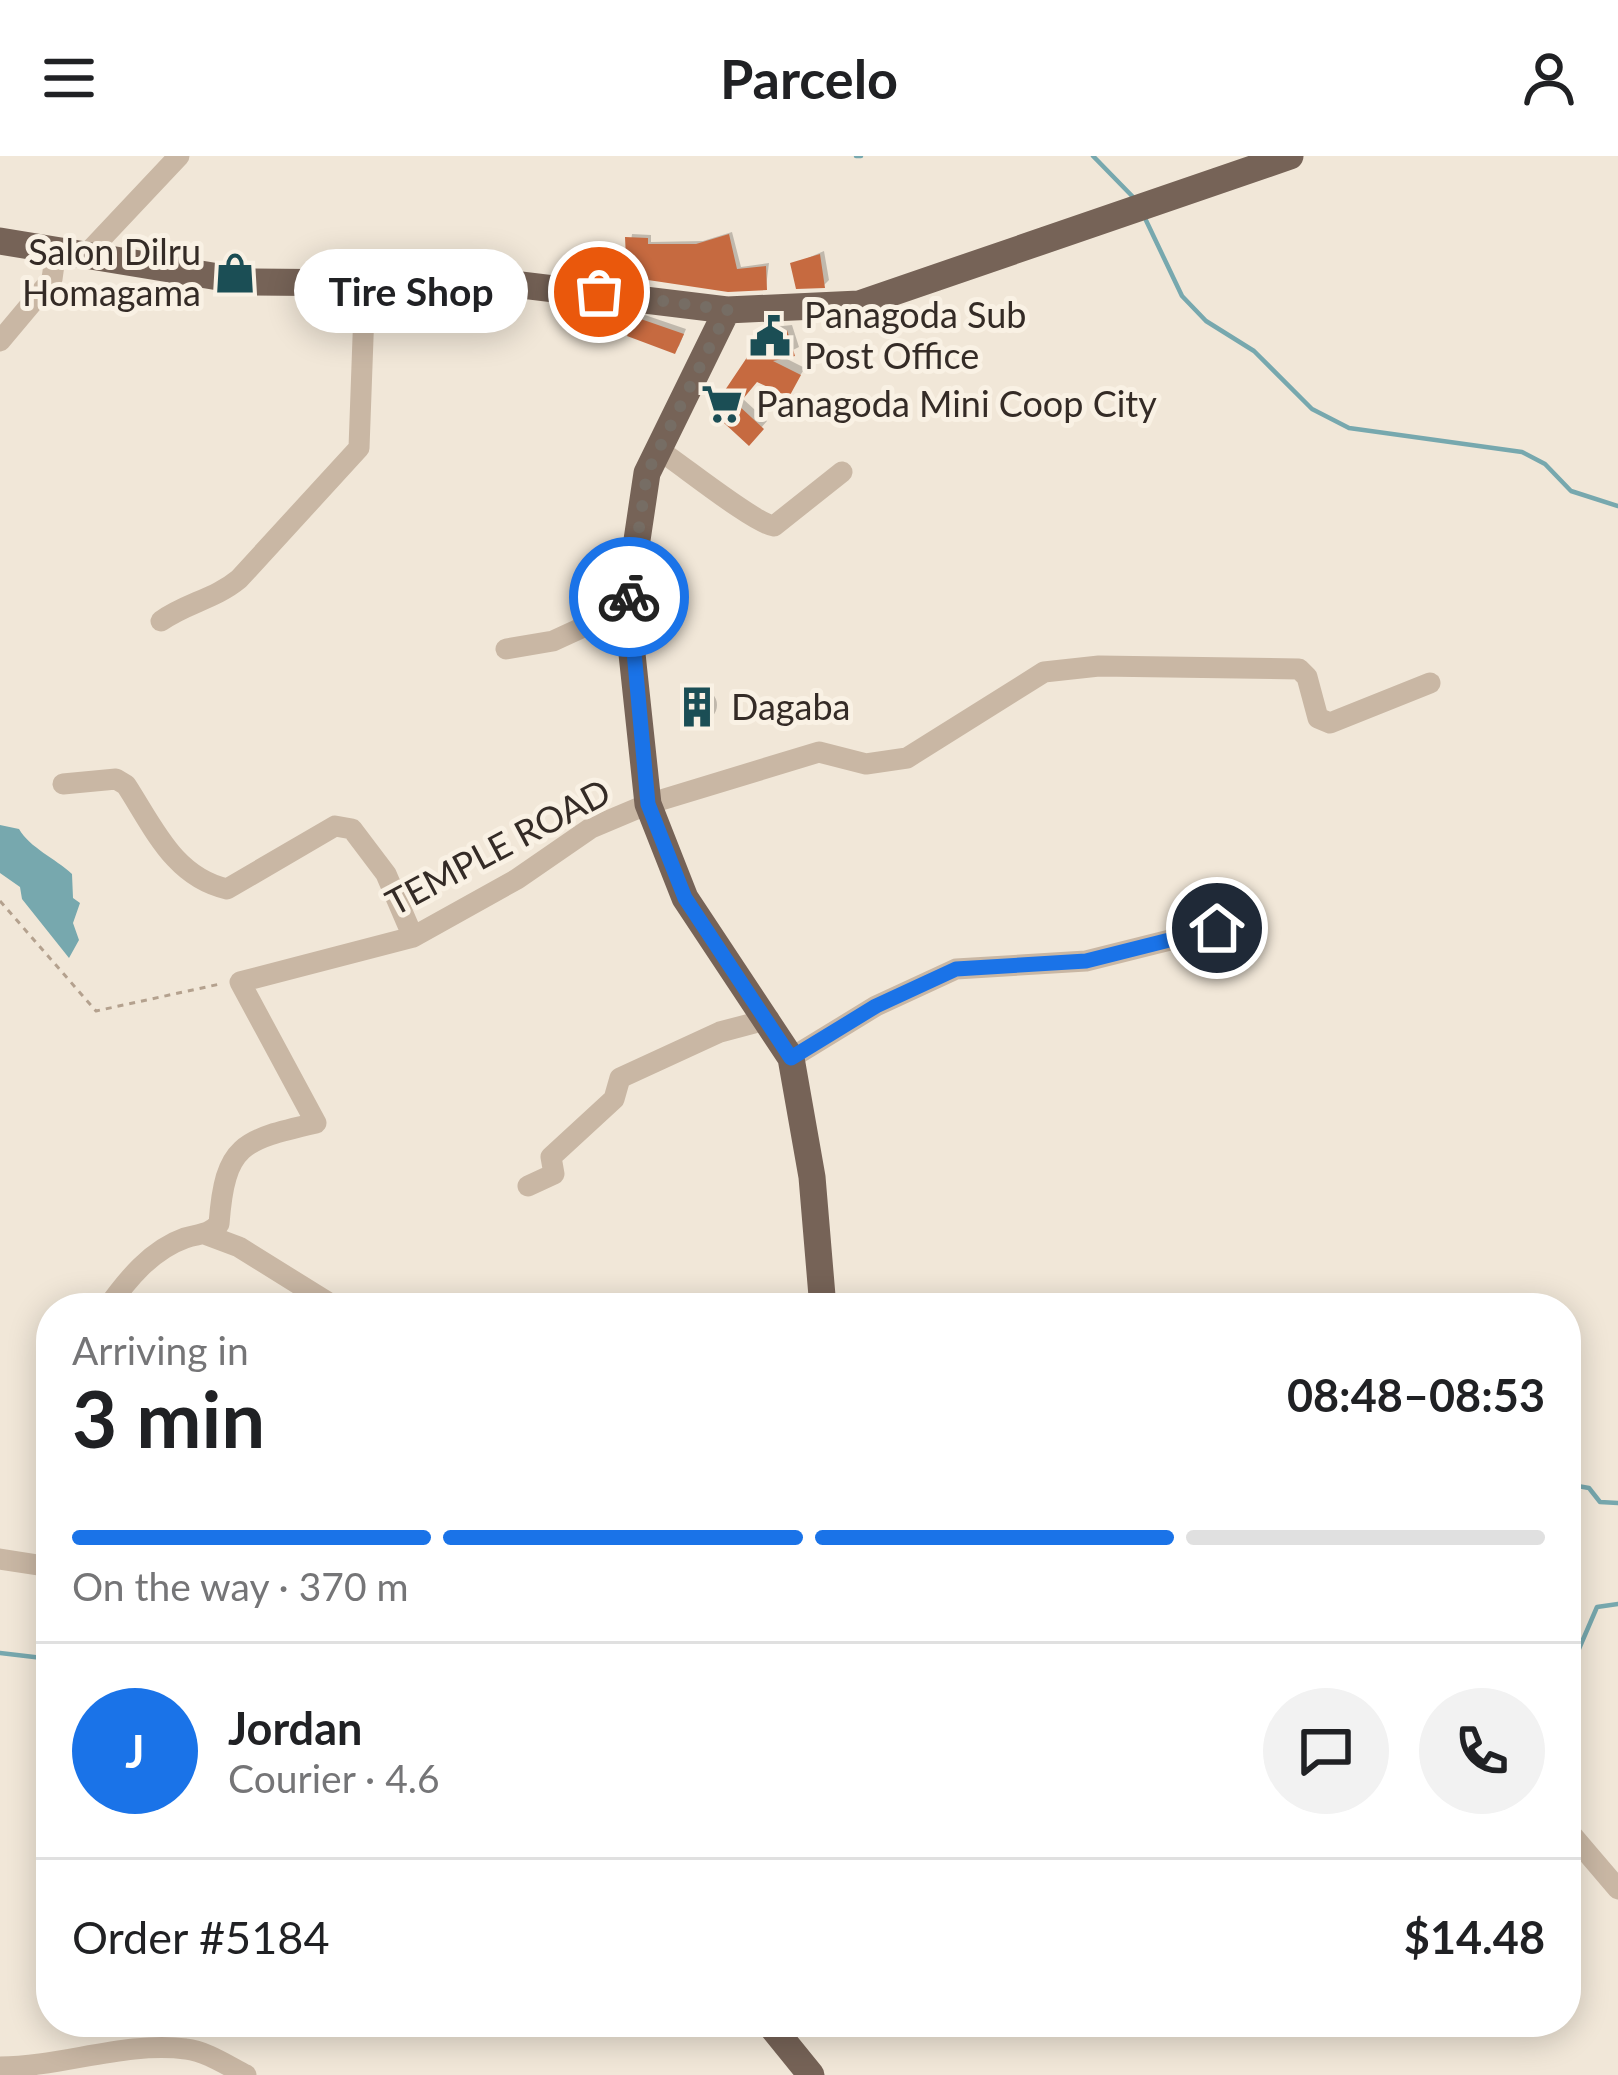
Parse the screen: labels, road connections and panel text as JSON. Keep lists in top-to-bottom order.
{
  "streets": {
    "street": ["TEMPLE ROAD"]
  },
  "places": {
    "shop": ["Salon Dilru Homagama"],
    "other": ["Tire Shop"],
    "public building": ["Panagoda Sub Post Office"],
    "supermarket": ["Panagoda Mini Coop City"],
    "building": ["Dagaba"]
  },
  "page": {
    "header": "Parcelo",
    "bubble": "Tire Shop",
    "heading": ["3 min", "Arriving in", "08:48–08:53"],
    "panel": [
      "Jordan",
      "Courier · 4.6",
      "Order #5184",
      "$14.48"
    ],
    "bar": "On the way · 370 m",
    "round": "J"
  }
}
